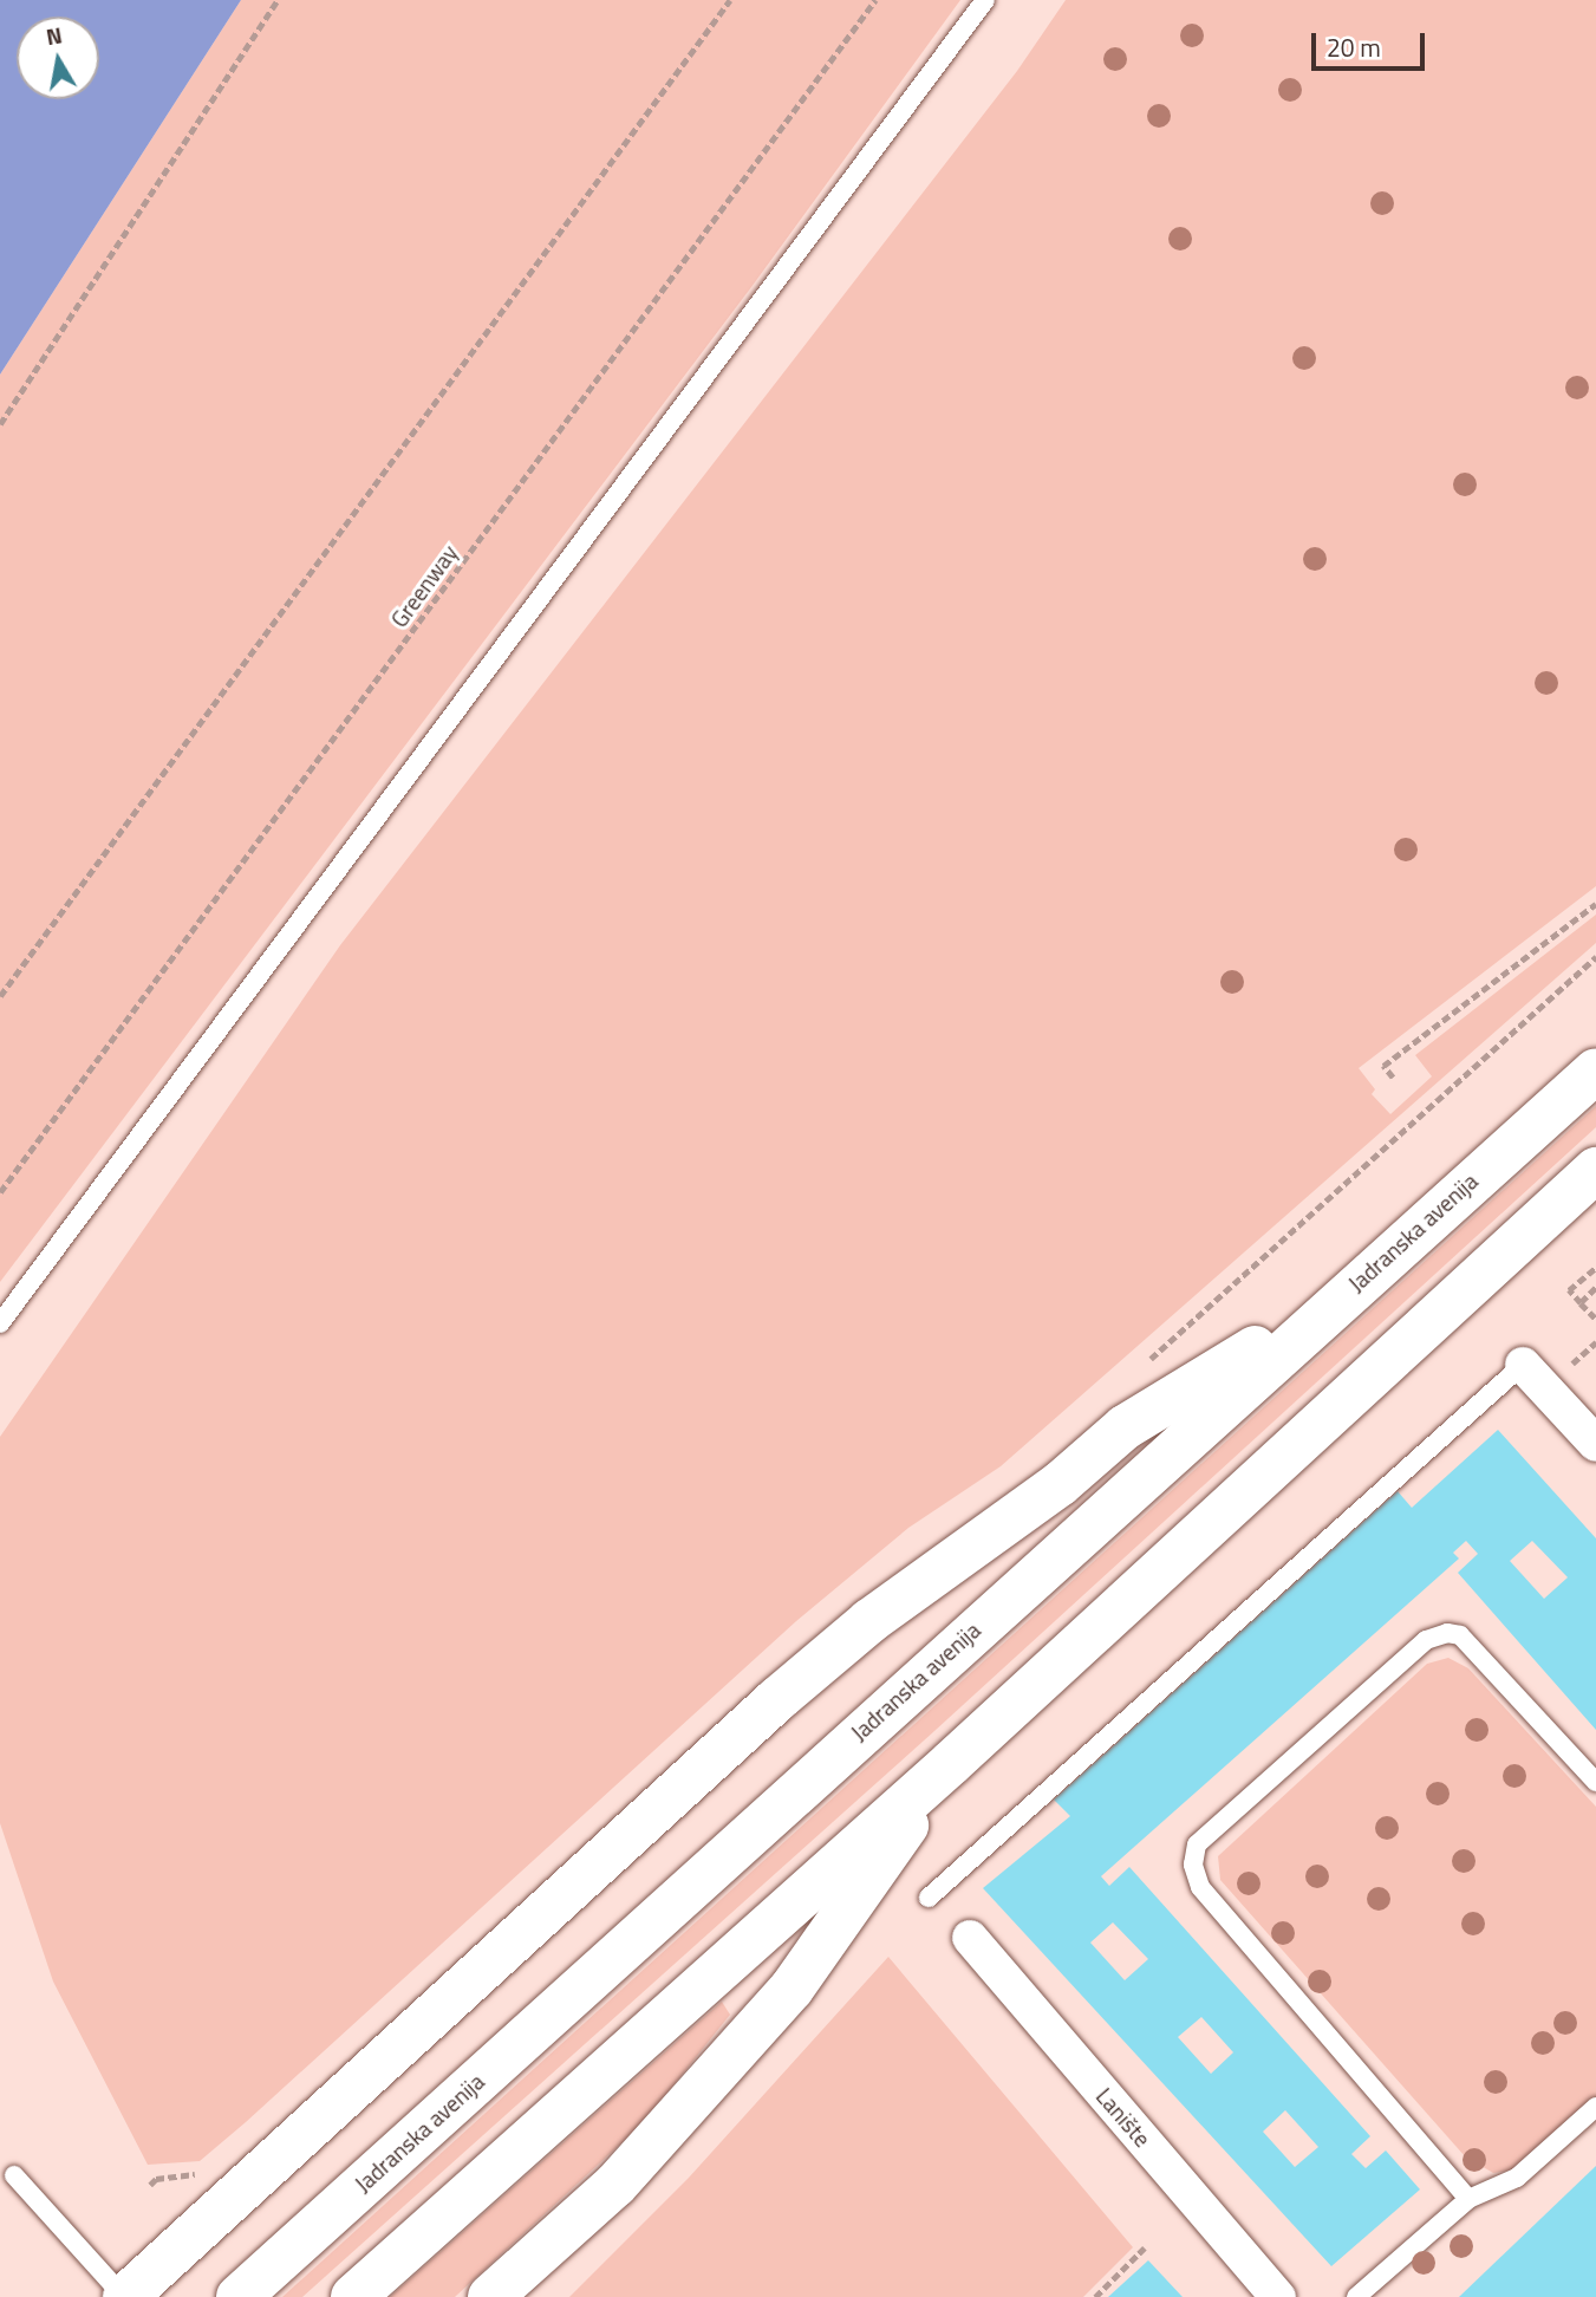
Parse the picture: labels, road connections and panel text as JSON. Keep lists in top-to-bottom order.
{
  "streets": {
    "main road": ["Jadranska avenija"],
    "street": ["Lanište"],
    "path": ["Greenway"]
  },
  "scale_bar": "20 m",
  "north": "top"
}
